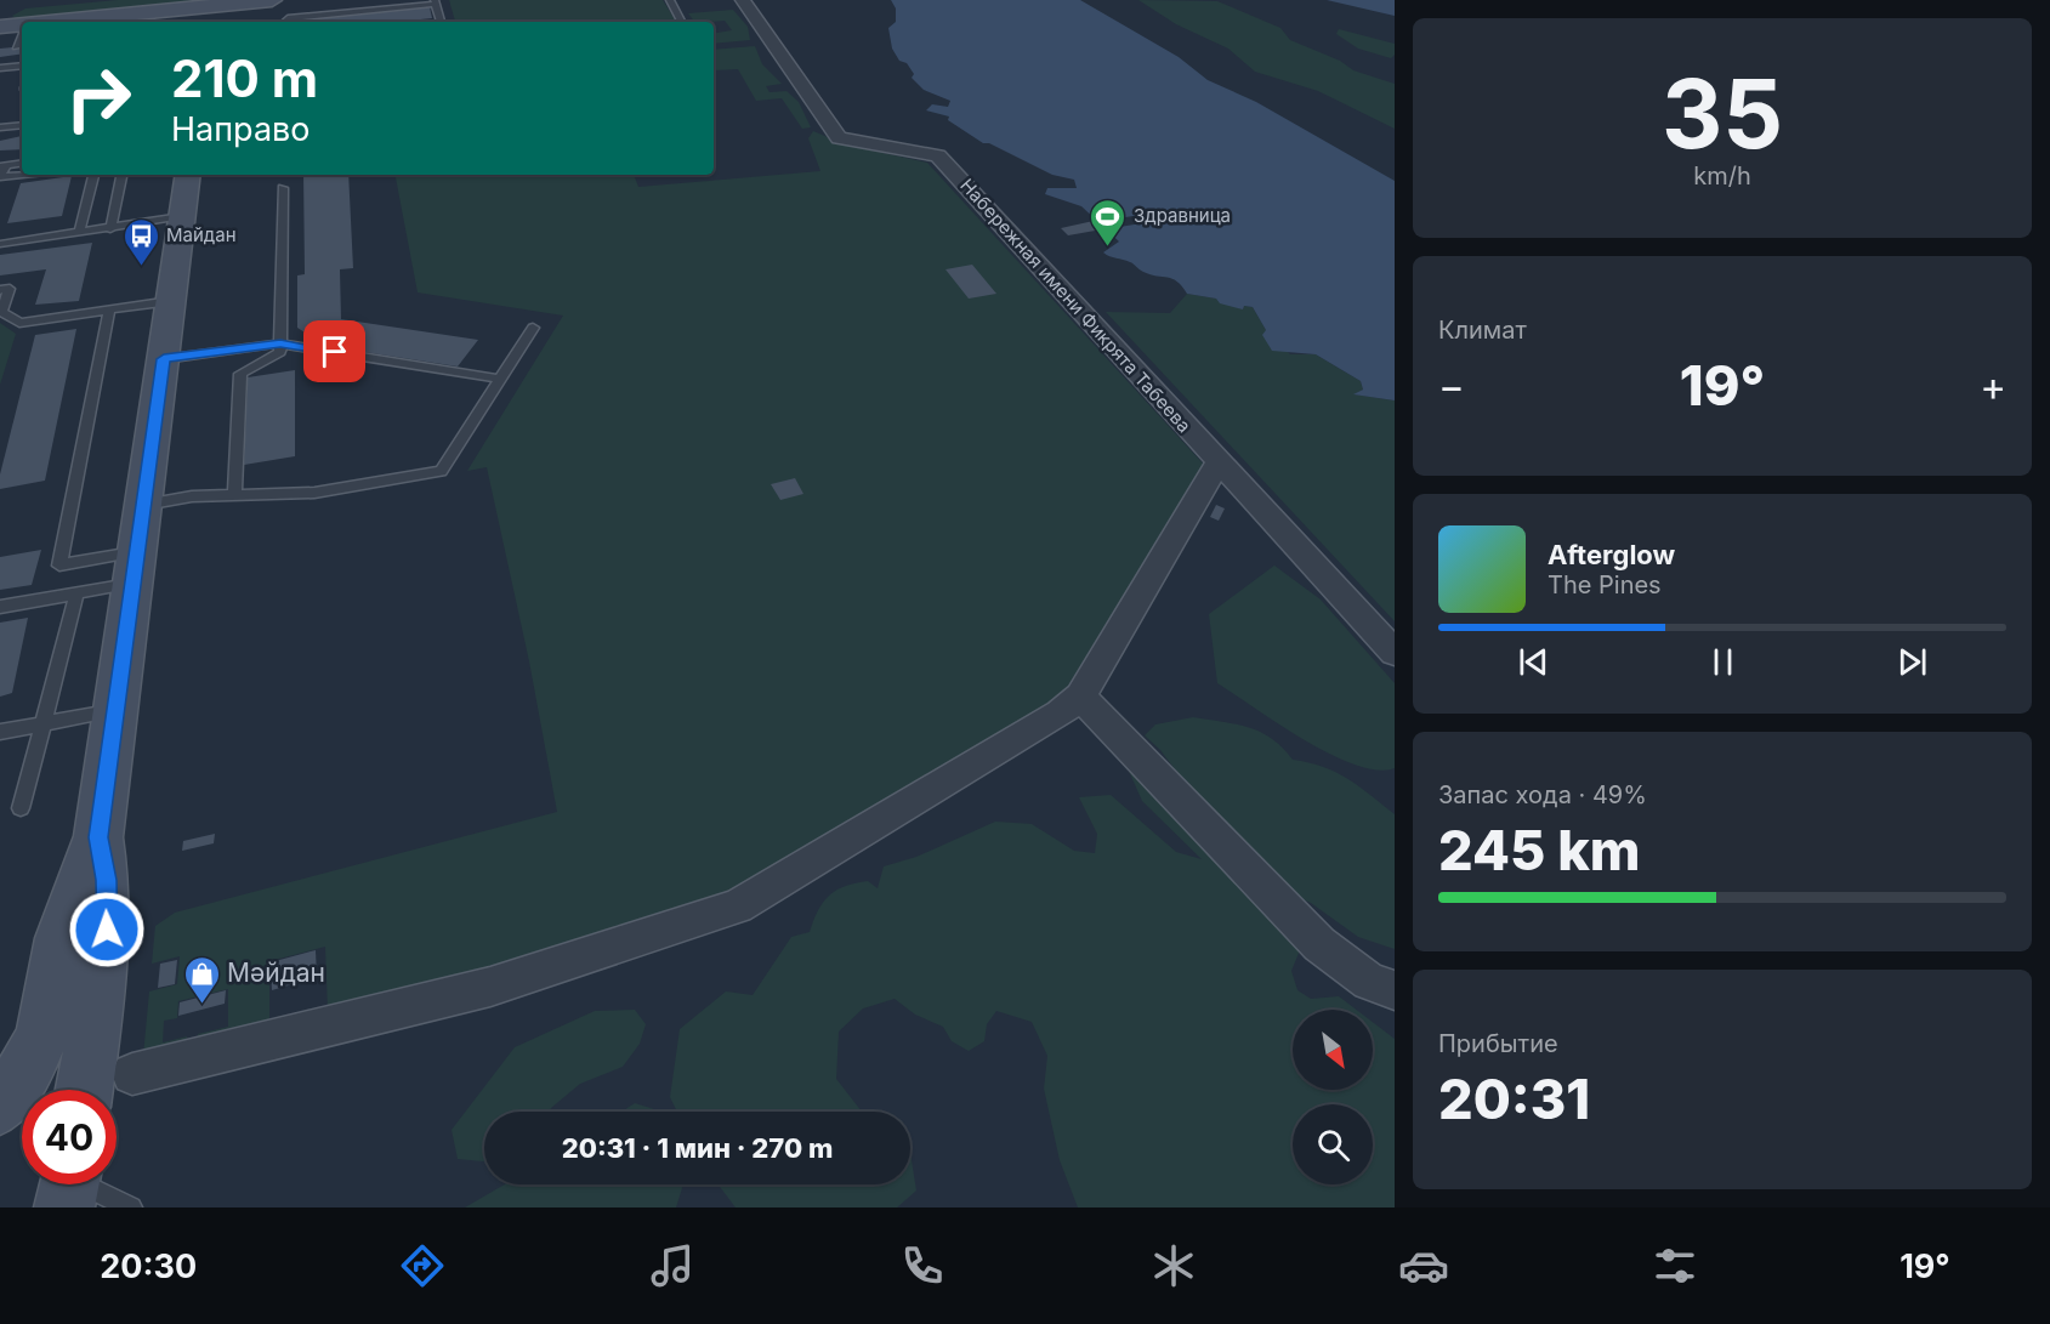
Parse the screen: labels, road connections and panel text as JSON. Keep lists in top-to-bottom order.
{
  "streets": {
    "street": ["Набережная имени Фикрята Табеева"]
  },
  "places": {
    "sports": ["Здравница"],
    "bus stop": ["Майдан"],
    "shop": ["Мәйдан"]
  },
  "north": "bottom right",
  "page": {
    "tile": [
      ["35", "km/h"],
      "Климат",
      ["Запас хода · 49%", "245 km"],
      ["Прибытие", "20:31"]
    ],
    "turn": ["210 m", "Направо"],
    "heat": ["−", "19°", "+"],
    "song": ["Afterglow", "The Pines"],
    "limit": "40",
    "trip": "20:31 · 1 мин · 270 m",
    "tabs": ["20:30", "19°"]
  }
}
